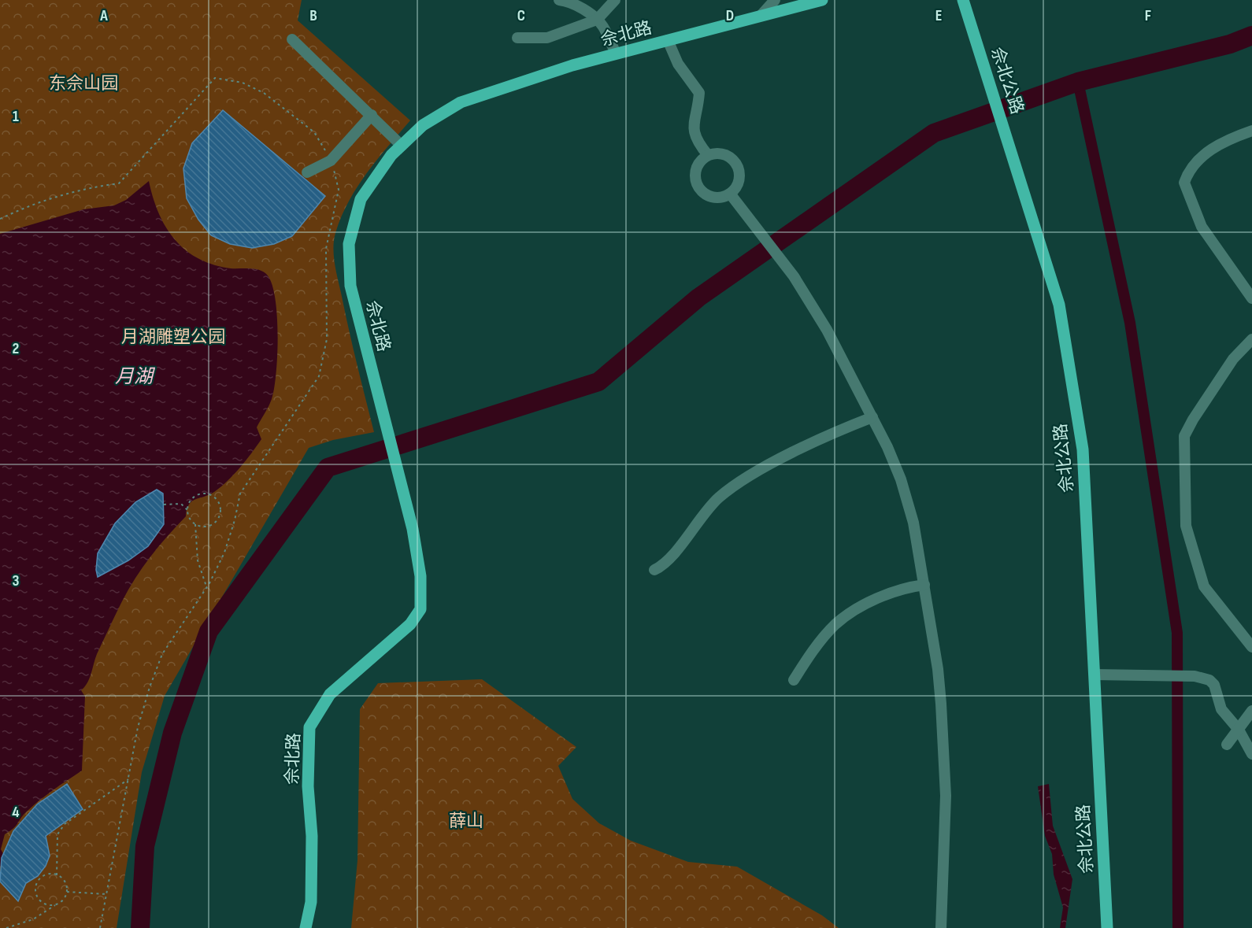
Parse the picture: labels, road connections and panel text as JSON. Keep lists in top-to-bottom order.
{
  "streets": {
    "main road": ["佘北路", "佘北公路"]
  },
  "water": ["月湖"],
  "parks": ["东佘山园", "月湖雕塑公园", "薛山"],
  "grid": {
    "columns": [
      "A",
      "B",
      "C",
      "D",
      "E",
      "F"
    ],
    "rows": [
      "1",
      "2",
      "3",
      "4"
    ]
  }
}
